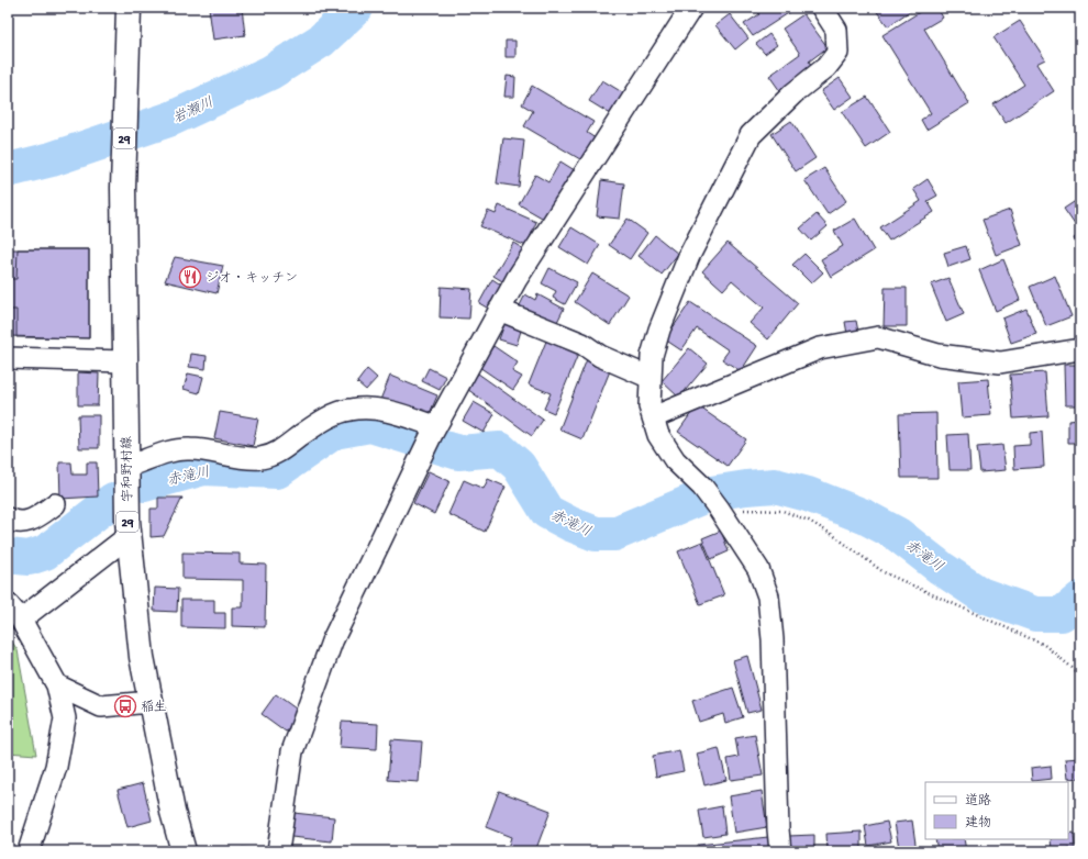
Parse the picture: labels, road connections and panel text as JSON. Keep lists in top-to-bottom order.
{
  "streets": {
    "main road": ["29", "宇和野村線"]
  },
  "water": ["岩瀬川", "赤滝川"],
  "places": {
    "restaurant": ["ジオ・キッチン"],
    "bus stop": ["稲生"]
  },
  "legend": ["道路", "建物"]
}
